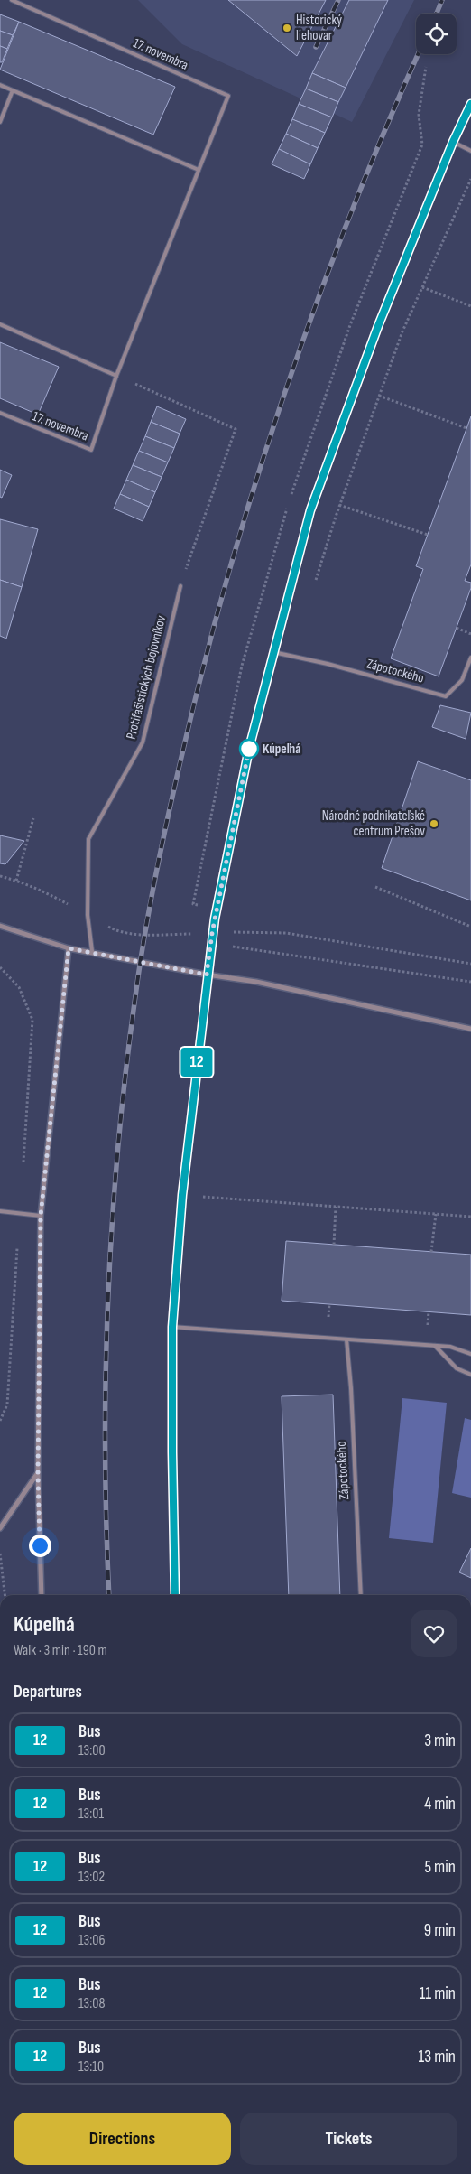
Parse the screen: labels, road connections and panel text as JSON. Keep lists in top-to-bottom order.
{
  "streets": {
    "lane": ["17. novembra", "Zápotockého", "Protifašistických bojovníkov"]
  },
  "places": ["Historický liehovar", "Kúpeľná", "Národné podnikateľské centrum Prešov"],
  "lines": ["bus line 12"],
  "page": {
    "on_map": "12",
    "heading": [
      ["Kúpeľná", "Walk · 3 min · 190 m"],
      "Departures"
    ],
    "list": [
      {
        "mark": "12",
        "name": "Bus",
        "note": "13:00",
        "value": "3 min"
      },
      {
        "mark": "12",
        "name": "Bus",
        "note": "13:01",
        "value": "4 min"
      },
      {
        "mark": "12",
        "name": "Bus",
        "note": "13:02",
        "value": "5 min"
      },
      {
        "mark": "12",
        "name": "Bus",
        "note": "13:06",
        "value": "9 min"
      },
      {
        "mark": "12",
        "name": "Bus",
        "note": "13:08",
        "value": "11 min"
      },
      {
        "mark": "12",
        "name": "Bus",
        "note": "13:10",
        "value": "13 min"
      }
    ],
    "buttons": ["Directions", "Tickets"]
  }
}
